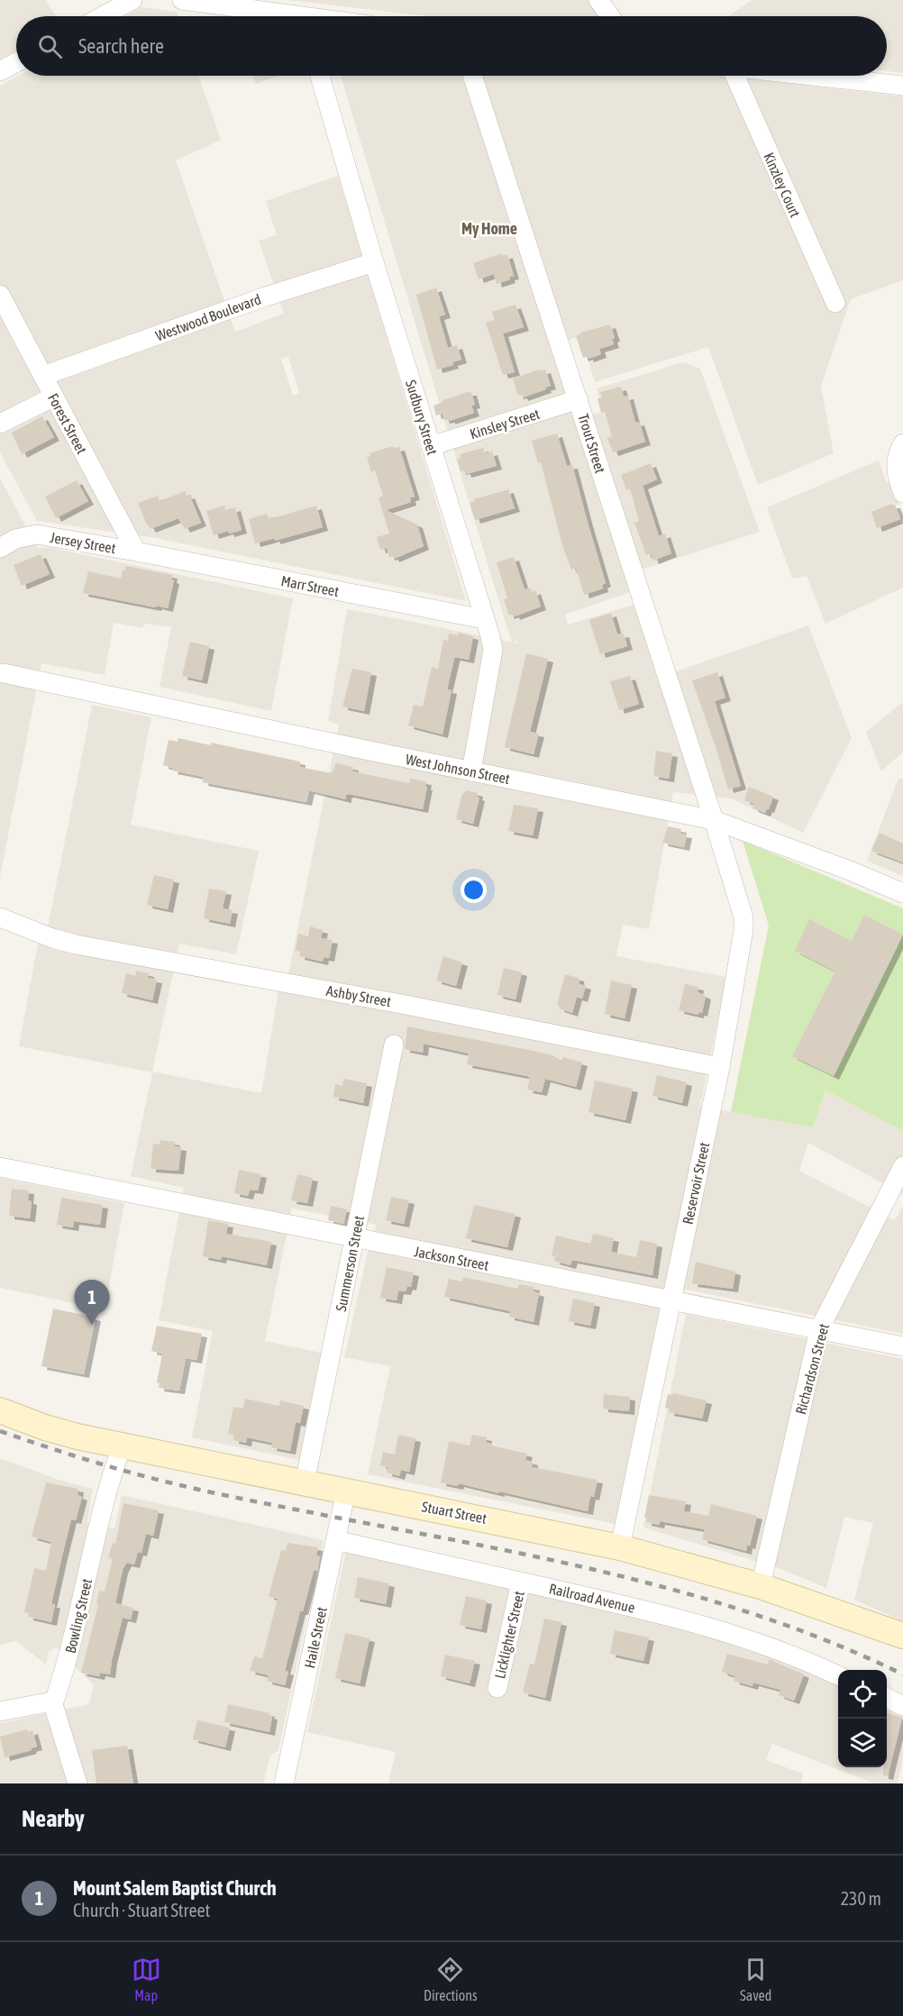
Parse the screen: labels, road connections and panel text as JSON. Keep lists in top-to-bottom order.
{
  "streets": {
    "street": [
      "Kinzley Court",
      "Westwood Boulevard",
      "Sudbury Street",
      "Forest Street",
      "Kinsley Street",
      "Trout Street",
      "Jersey Street",
      "Marr Street",
      "West Johnson Street",
      "Ashby Street",
      "Reservoir Street",
      "Jackson Street",
      "Summerson Street",
      "Richardson Street",
      "Stuart Street",
      "Railroad Avenue",
      "Bowling Street",
      "Licklighter Street",
      "Haile Street"
    ]
  },
  "crossings": [
    ["Westwood Boulevard", "Sudbury Street"],
    ["Westwood Boulevard", "Forest Street"],
    ["Sudbury Street", "Kinsley Street"],
    ["Sudbury Street", "Marr Street"],
    ["Sudbury Street", "West Johnson Street"],
    ["Forest Street", "Jersey Street"],
    ["Forest Street", "Marr Street"],
    ["Kinsley Street", "Trout Street"],
    ["Trout Street", "West Johnson Street"],
    ["Trout Street", "Reservoir Street"],
    ["Jersey Street", "Marr Street"],
    ["West Johnson Street", "Reservoir Street"],
    ["Ashby Street", "Reservoir Street"],
    ["Reservoir Street", "Jackson Street"],
    ["Reservoir Street", "Stuart Street"],
    ["Jackson Street", "Summerson Street"],
    ["Jackson Street", "Richardson Street"],
    ["Summerson Street", "Stuart Street"],
    ["Richardson Street", "Stuart Street"],
    ["Stuart Street", "Bowling Street"],
    ["Stuart Street", "Haile Street"],
    ["Railroad Avenue", "Licklighter Street"],
    ["Railroad Avenue", "Haile Street"]
  ],
  "districts": ["My Home"],
  "page": {
    "search": "Search here",
    "pins": "1",
    "heading": "Nearby",
    "list": [
      {
        "mark": "1",
        "name": "Mount Salem Baptist Church",
        "note": "Church · Stuart Street",
        "value": "230 m"
      }
    ],
    "nav": ["Map", "Directions", "Saved"]
  }
}
